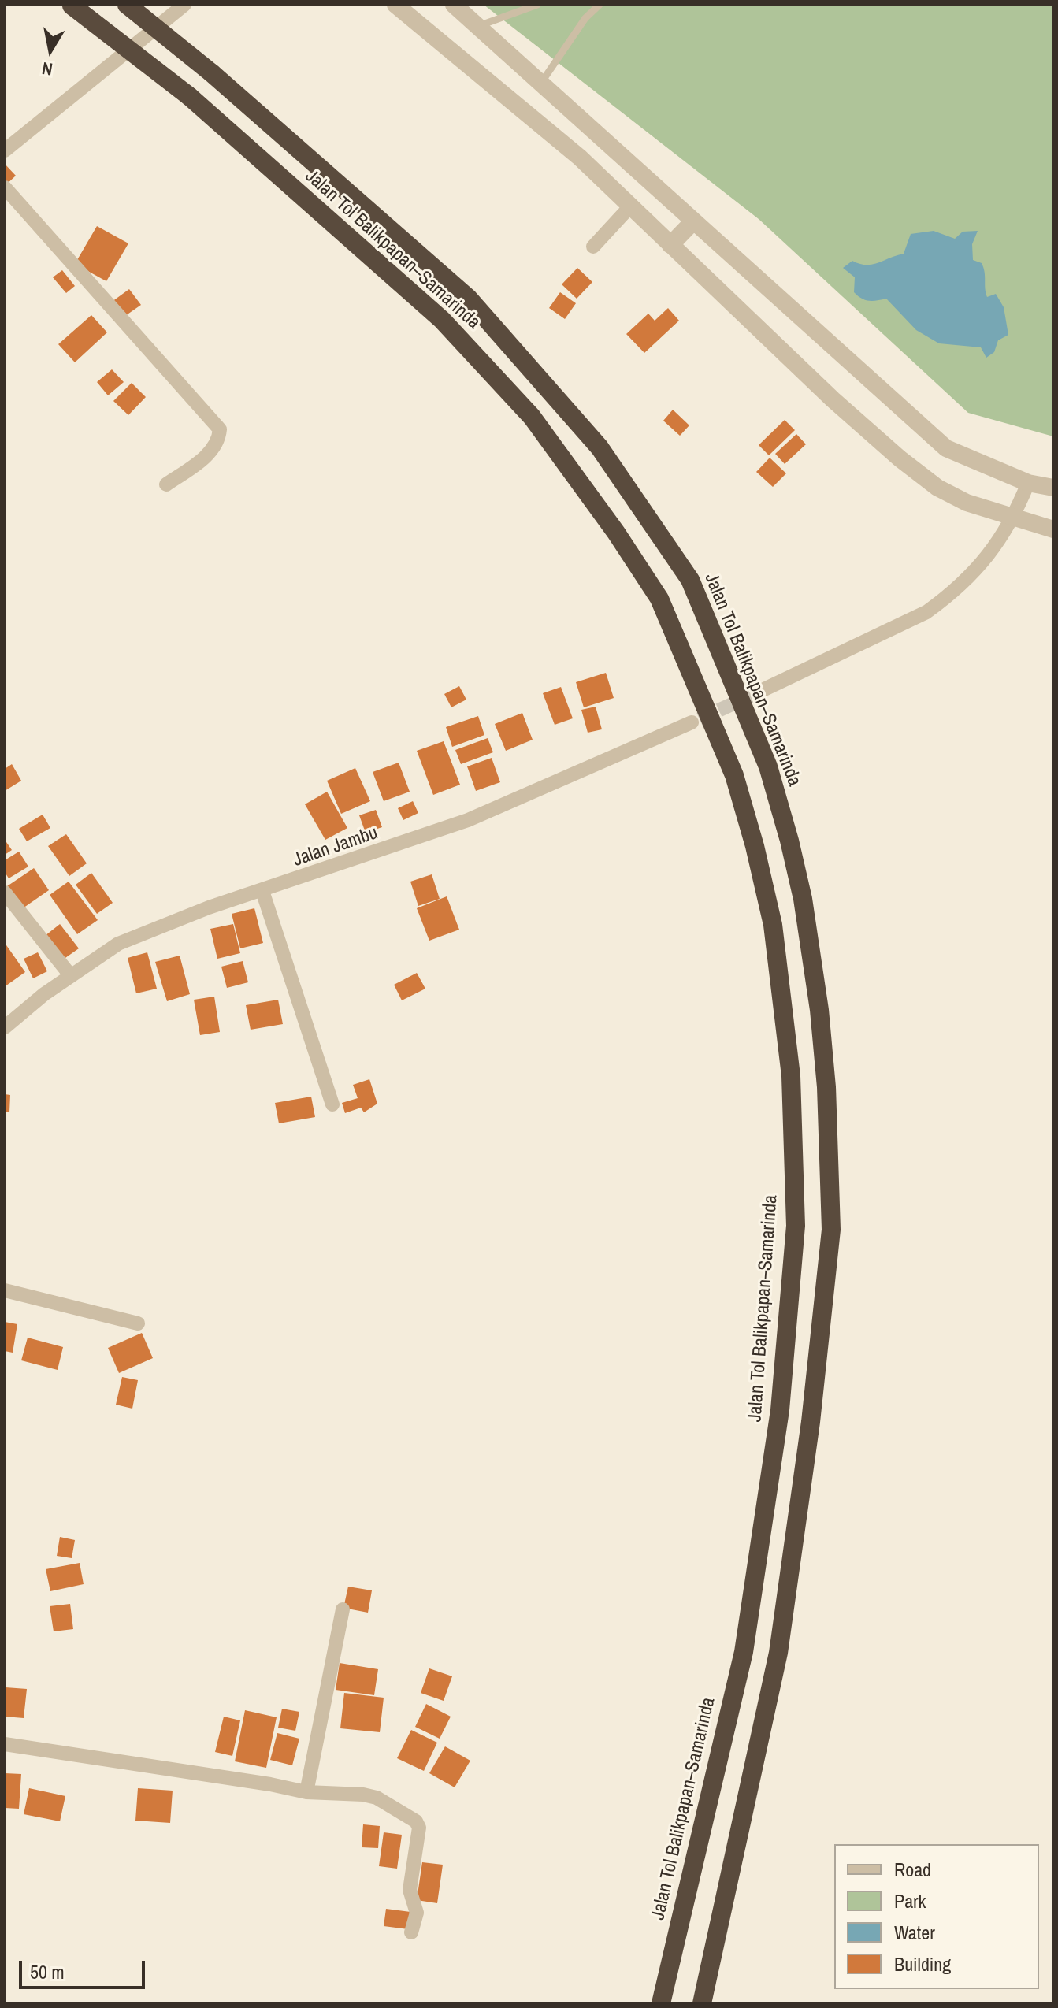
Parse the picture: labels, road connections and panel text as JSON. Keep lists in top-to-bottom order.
{
  "streets": {
    "highway": ["Jalan Tol Balikpapan–Samarinda"],
    "street": ["Jalan Jambu"]
  },
  "legend": [
    "Road",
    "Park",
    "Water",
    "Building"
  ],
  "scale_bar": "50 m",
  "north": "bottom"
}
